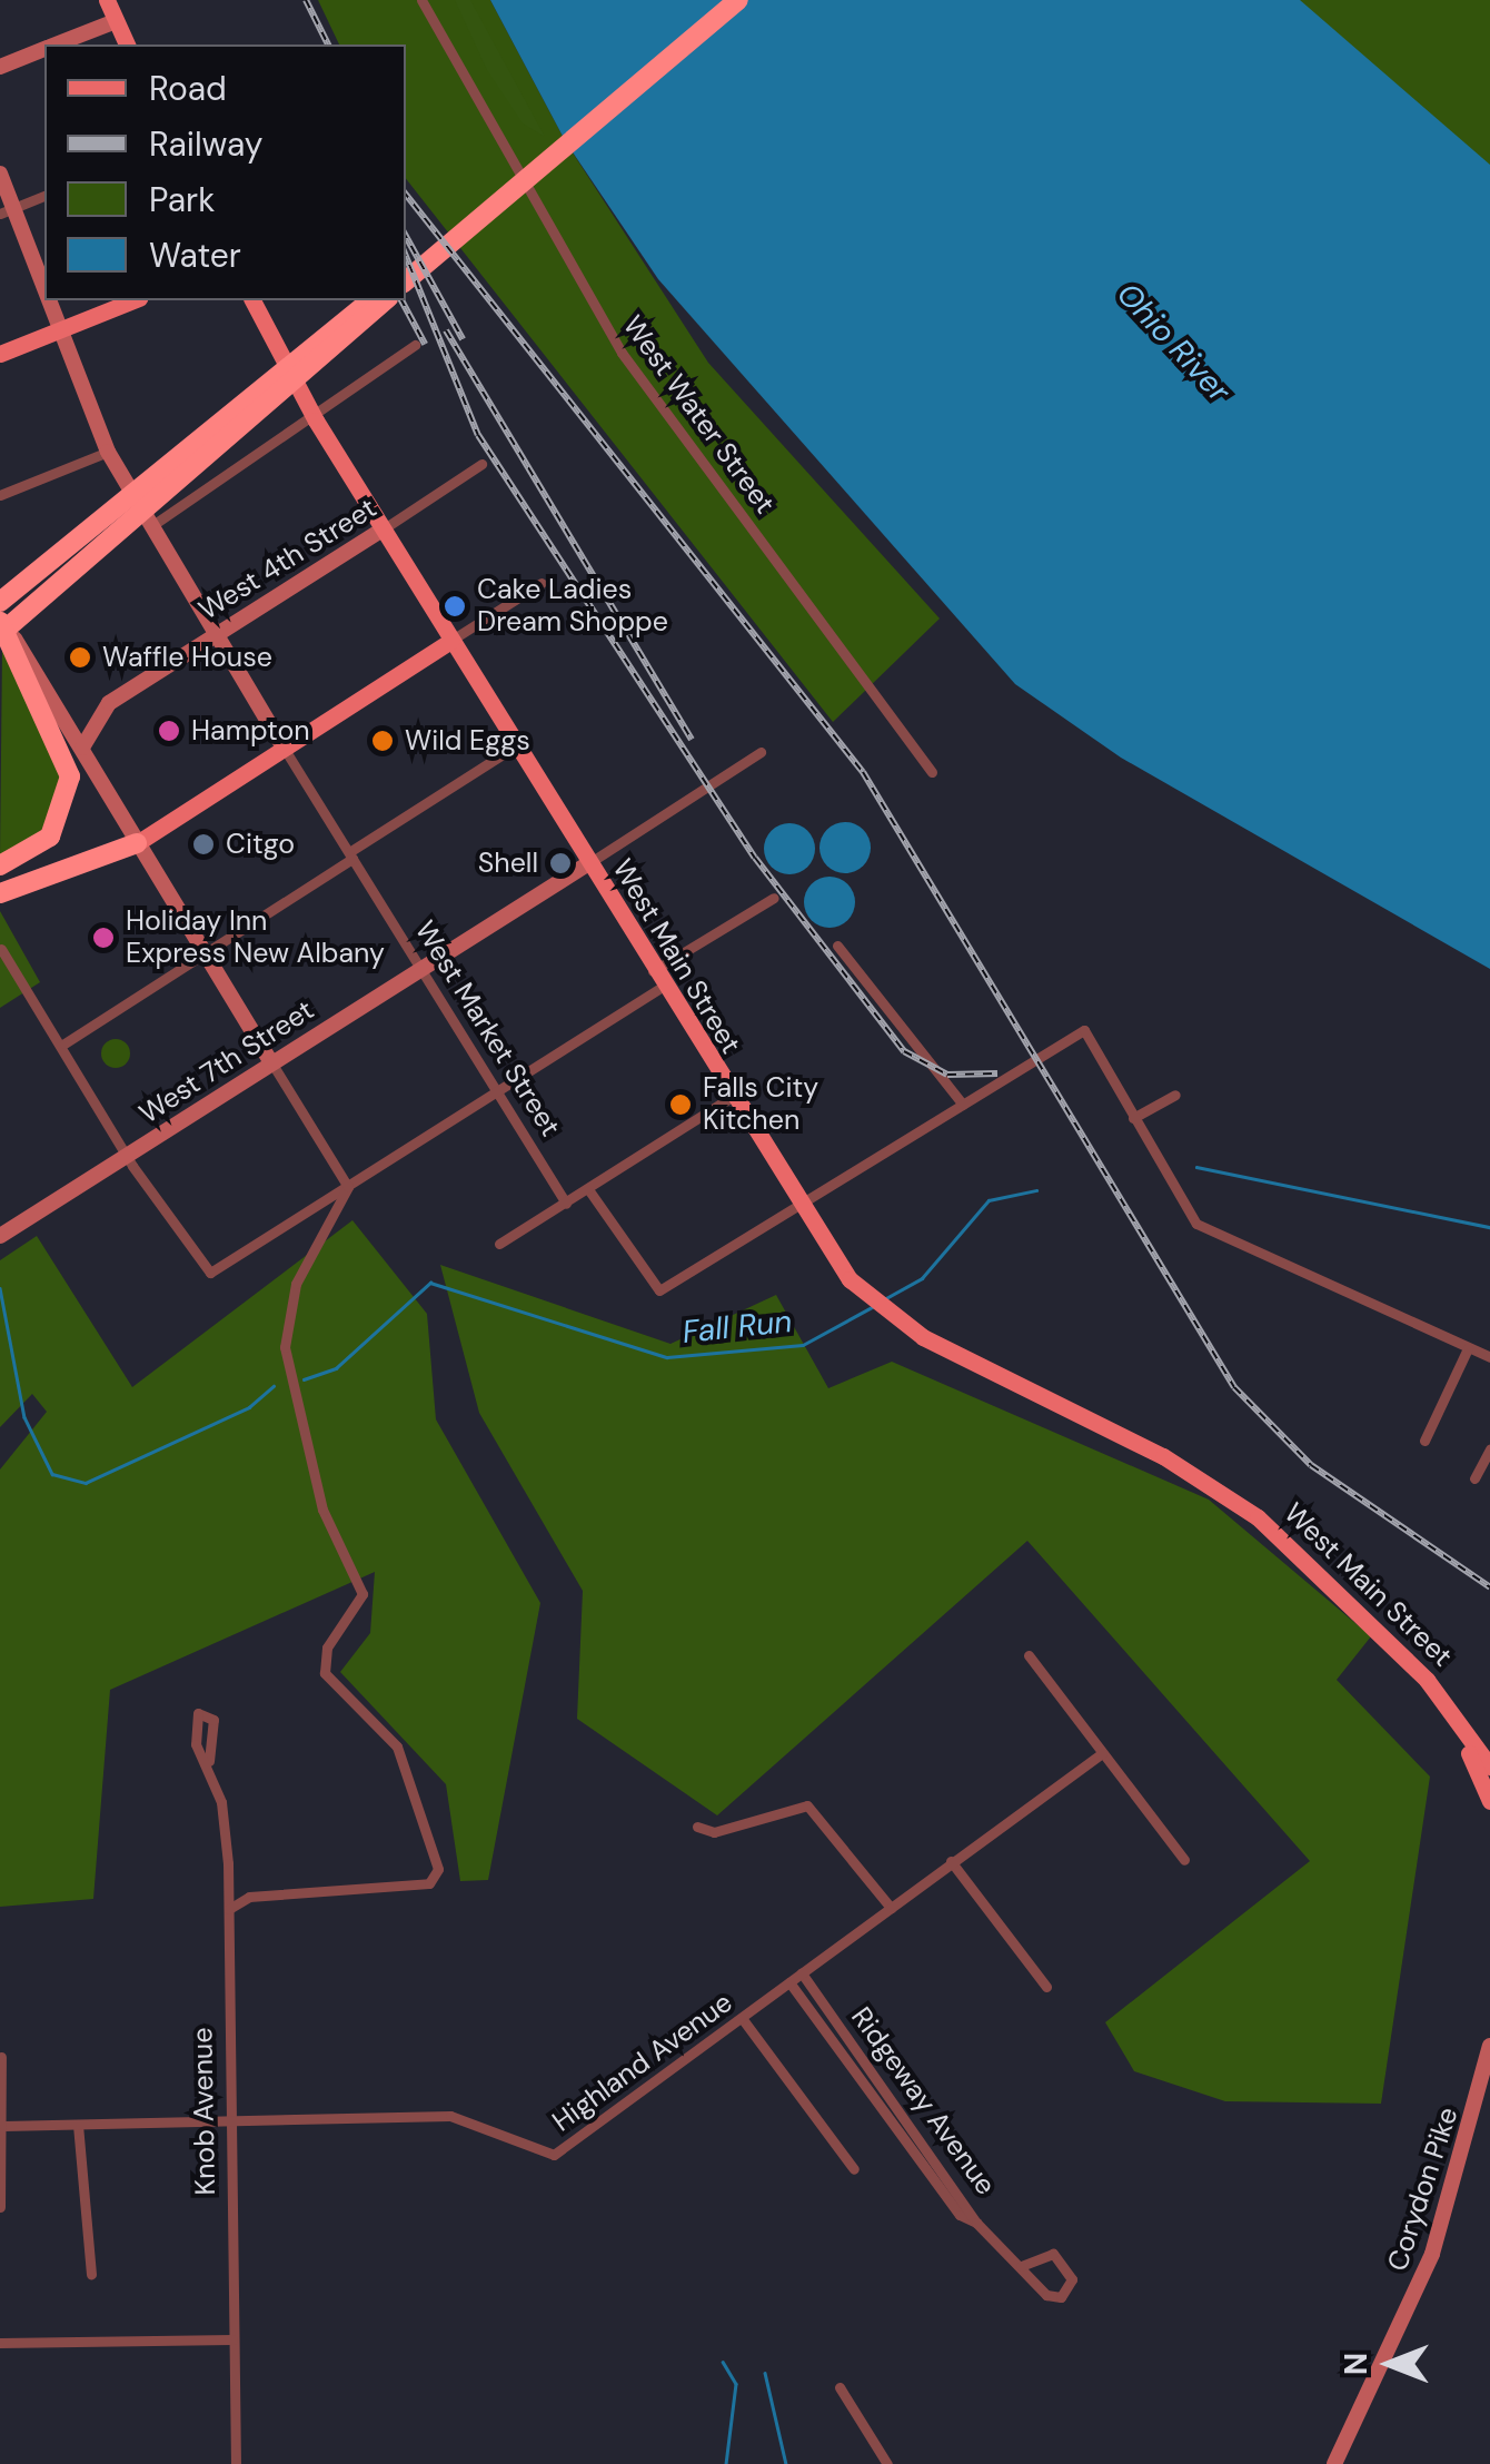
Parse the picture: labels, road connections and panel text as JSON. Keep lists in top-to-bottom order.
{
  "streets": {
    "main road": ["West Main Street"],
    "street": [
      "West Water Street",
      "West 4th Street",
      "West Market Street",
      "West 7th Street",
      "Highland Avenue",
      "Ridgeway Avenue",
      "Knob Avenue",
      "Corydon Pike"
    ]
  },
  "crossings": [
    ["West 4th Street", "West Main Street"],
    ["West 4th Street", "West Market Street"],
    ["West Main Street", "West 7th Street"],
    ["West Market Street", "West 7th Street"],
    ["Highland Avenue", "Ridgeway Avenue"],
    ["Highland Avenue", "Knob Avenue"]
  ],
  "water": ["Ohio River", "Fall Run"],
  "places": [
    "Cake Ladies Dream Shoppe",
    "Waffle House",
    "Hampton",
    "Wild Eggs",
    "Citgo",
    "Shell",
    "Holiday Inn Express New Albany",
    "Falls City Kitchen"
  ],
  "legend": [
    "Road",
    "Railway",
    "Park",
    "Water"
  ],
  "north": "left"
}
